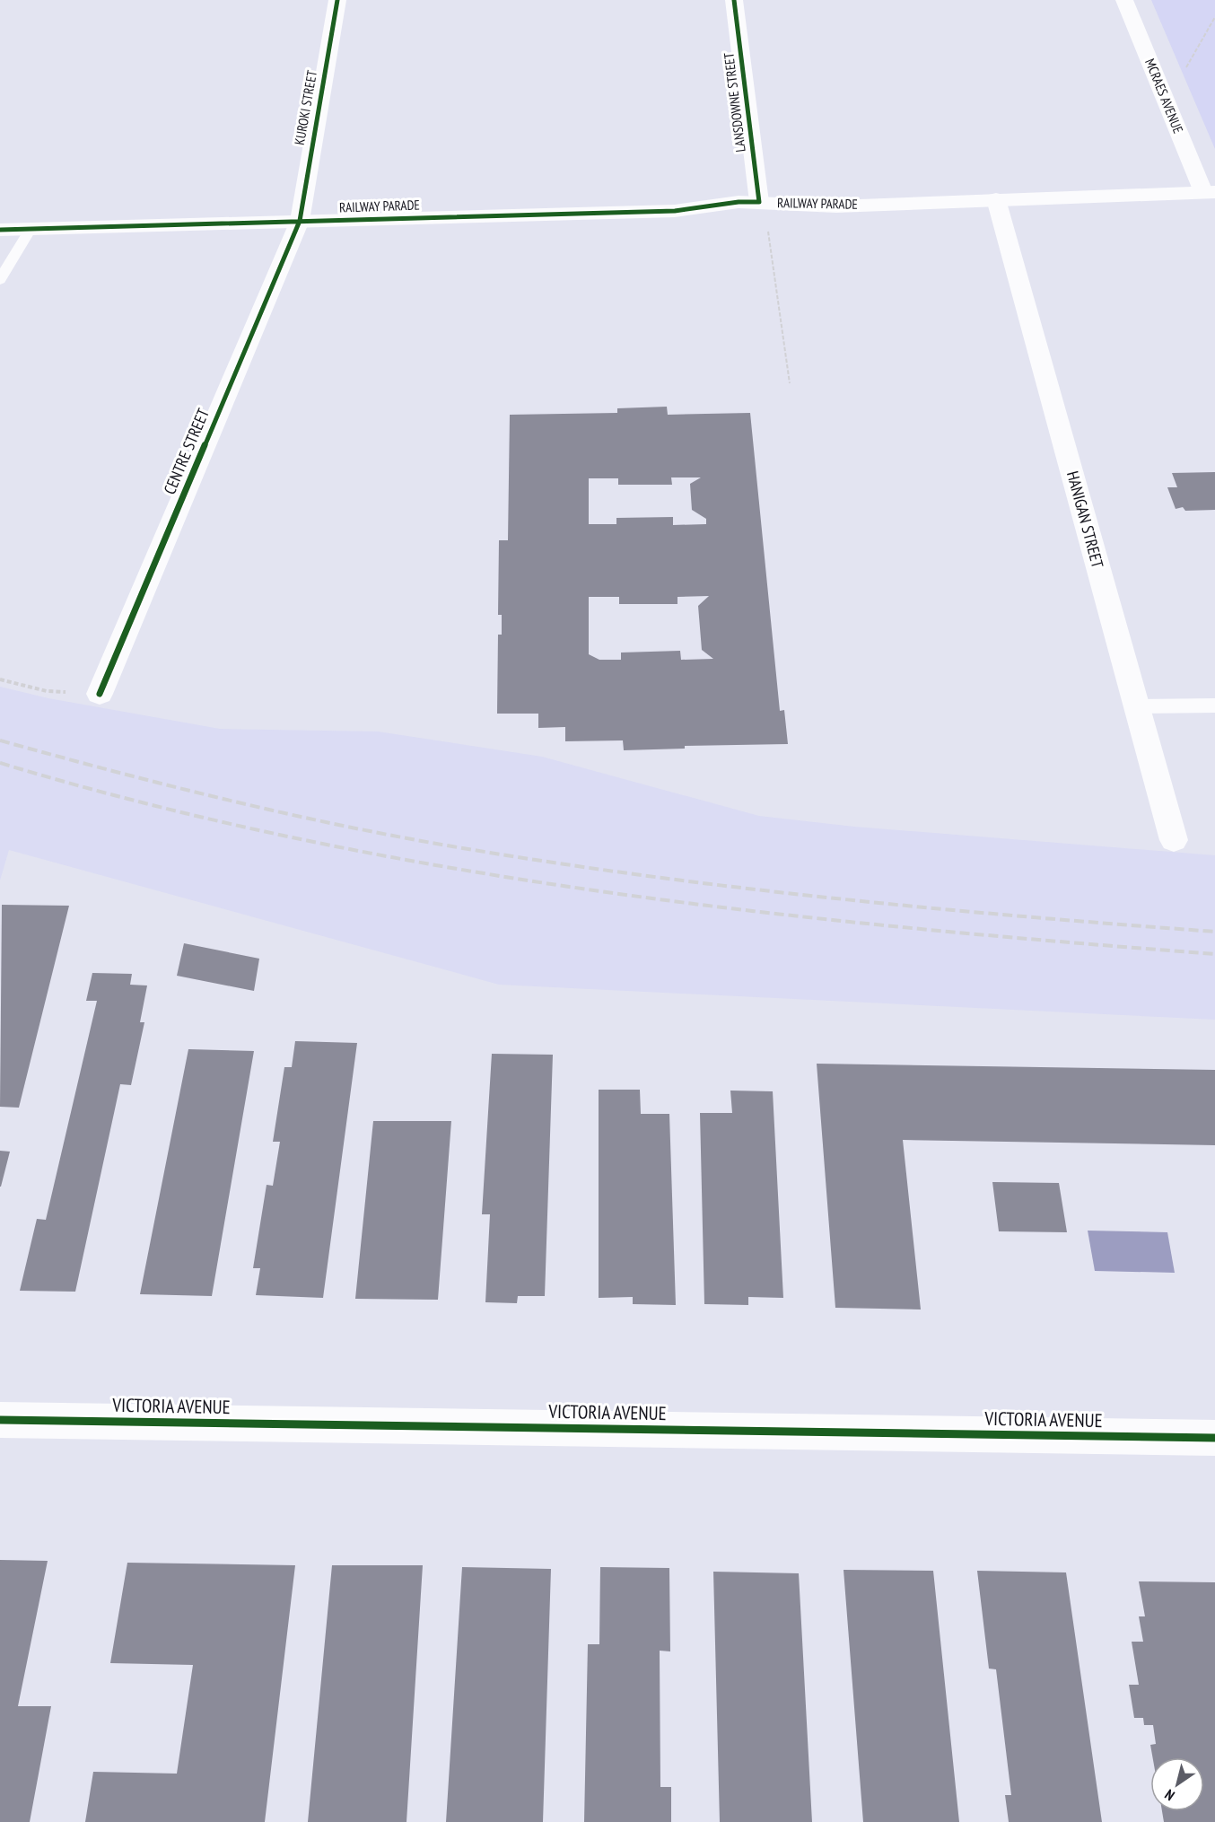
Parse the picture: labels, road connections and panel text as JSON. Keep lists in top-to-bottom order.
{
  "streets": {
    "street": [
      "MCRAES AVENUE",
      "LANSDOWNE STREET",
      "KUROKI STREET",
      "RAILWAY PARADE",
      "CENTRE STREET",
      "HANIGAN STREET",
      "VICTORIA AVENUE"
    ]
  },
  "crossings": [
    ["MCRAES AVENUE", "RAILWAY PARADE"],
    ["LANSDOWNE STREET", "RAILWAY PARADE"],
    ["KUROKI STREET", "RAILWAY PARADE"],
    ["KUROKI STREET", "CENTRE STREET"],
    ["RAILWAY PARADE", "CENTRE STREET"],
    ["RAILWAY PARADE", "HANIGAN STREET"]
  ],
  "north": "bottom left"
}
